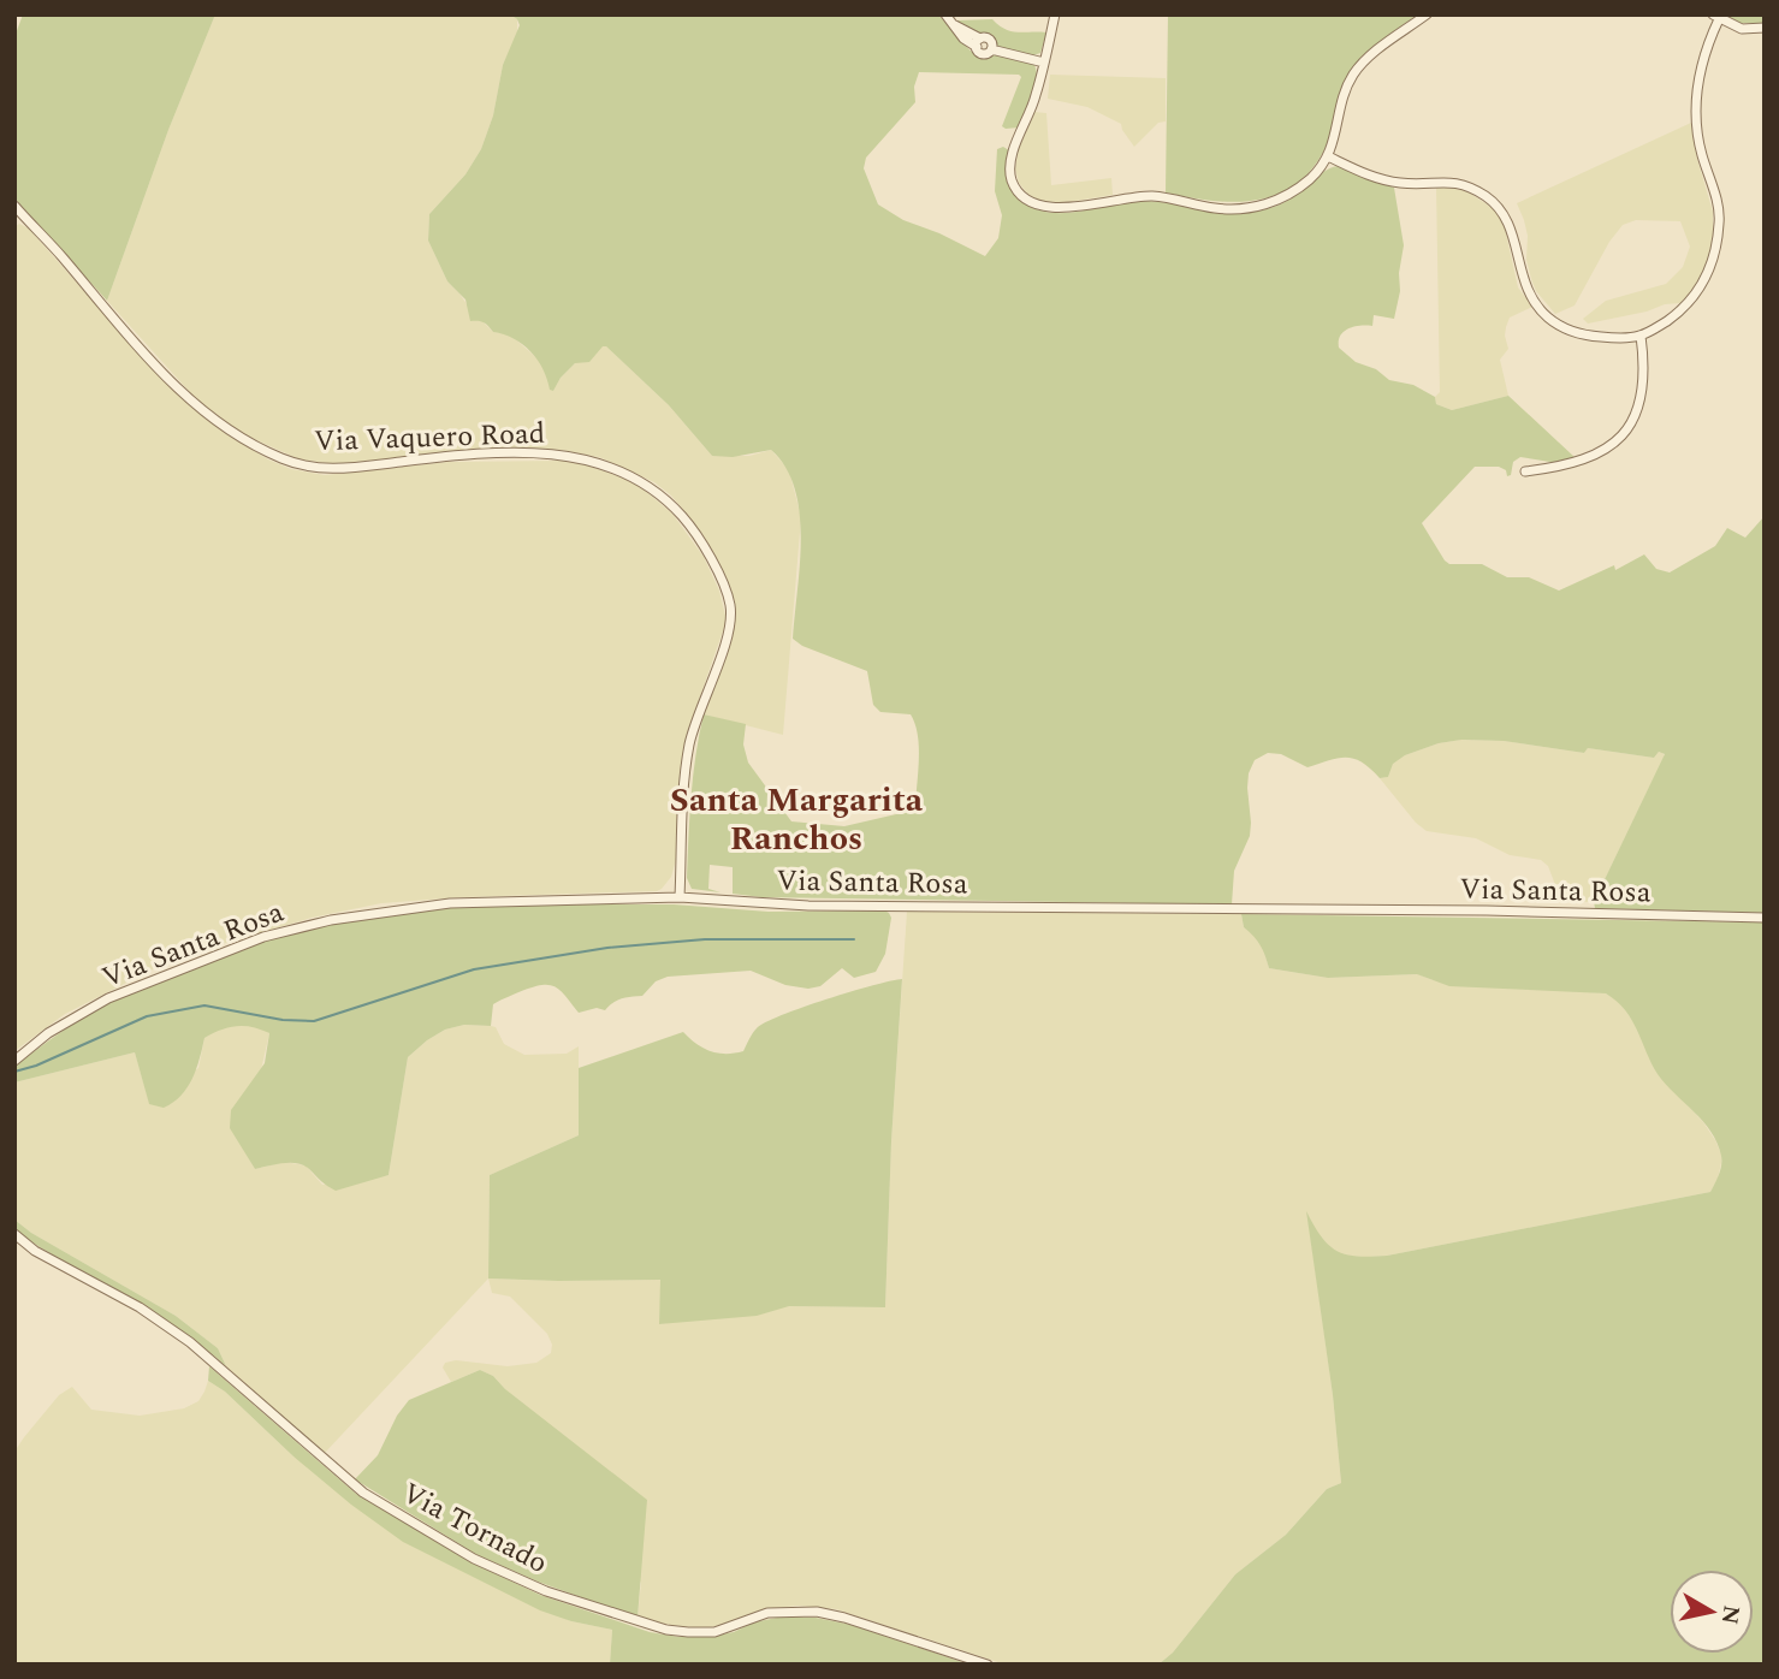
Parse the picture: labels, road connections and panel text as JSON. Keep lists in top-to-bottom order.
{
  "streets": {
    "street": ["Via Vaquero Road", "Via Santa Rosa", "Via Tornado"]
  },
  "crossings": [
    ["Via Vaquero Road", "Via Santa Rosa"]
  ],
  "districts": ["Santa Margarita Ranchos"],
  "north": "right"
}
